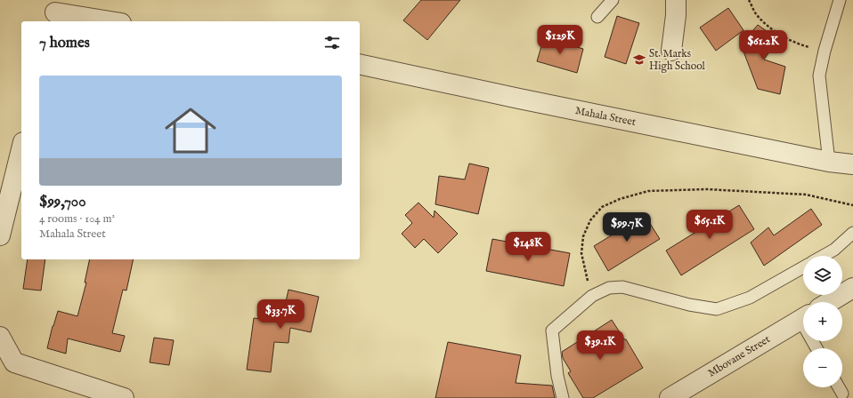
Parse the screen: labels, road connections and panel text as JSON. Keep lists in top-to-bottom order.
{
  "streets": {
    "street": ["Mahala Street", "Mbovane Street"]
  },
  "places": {
    "school or university": ["St. Marks High School"]
  },
  "page": {
    "heading": "7 homes",
    "price": [
      "$129K",
      "$61.2K",
      "$65.1K",
      "$99.7K",
      "$148K",
      "$33.7K",
      "$39.1K"
    ],
    "list": [
      {
        "name": "$99,700",
        "note": "4 rooms · 104 m² · Mahala Street"
      }
    ],
    "map_buttons": ["+", "−"]
  }
}
